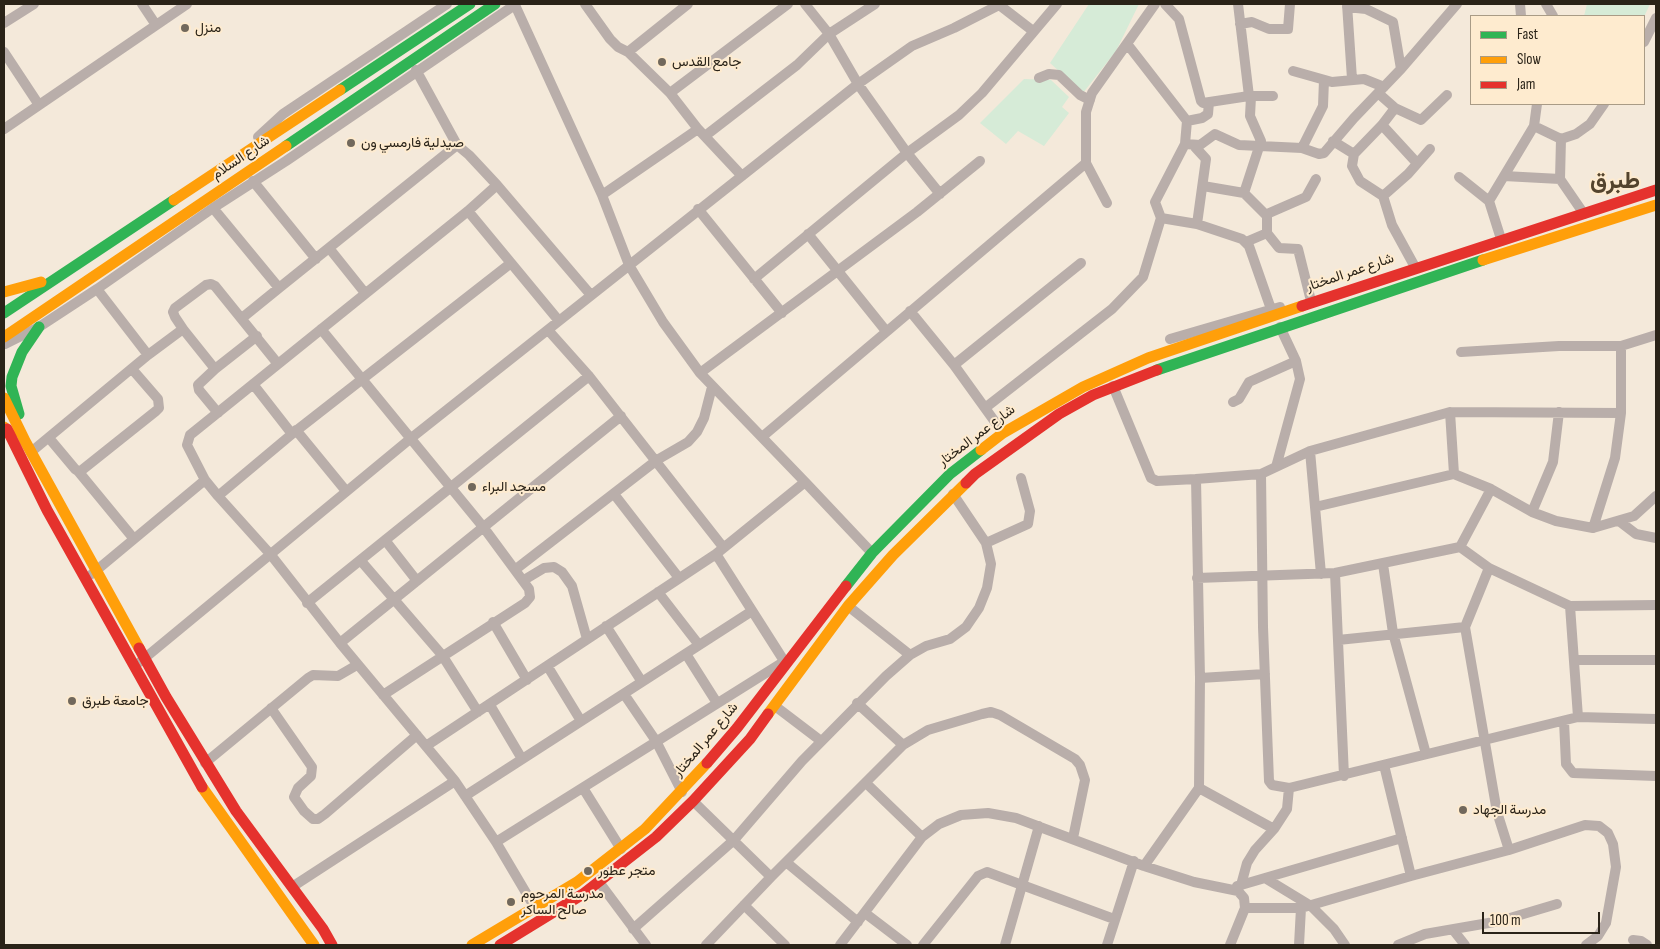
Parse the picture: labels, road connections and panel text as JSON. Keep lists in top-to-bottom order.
{
  "streets": {
    "main road": ["شارع السلام", "شارع عمر المختار"]
  },
  "districts": ["طبرق"],
  "places": [
    "منزل",
    "جامع القدس",
    "صيدلية فارمسي ون",
    "مسجد البراء",
    "جامعة طبرق",
    "مدرسة الجهاد",
    "متجر عطور",
    "مدرسة المرحوم صالح الساكر"
  ],
  "legend": ["Fast", "Slow", "Jam"],
  "scale_bar": "100 m"
}
